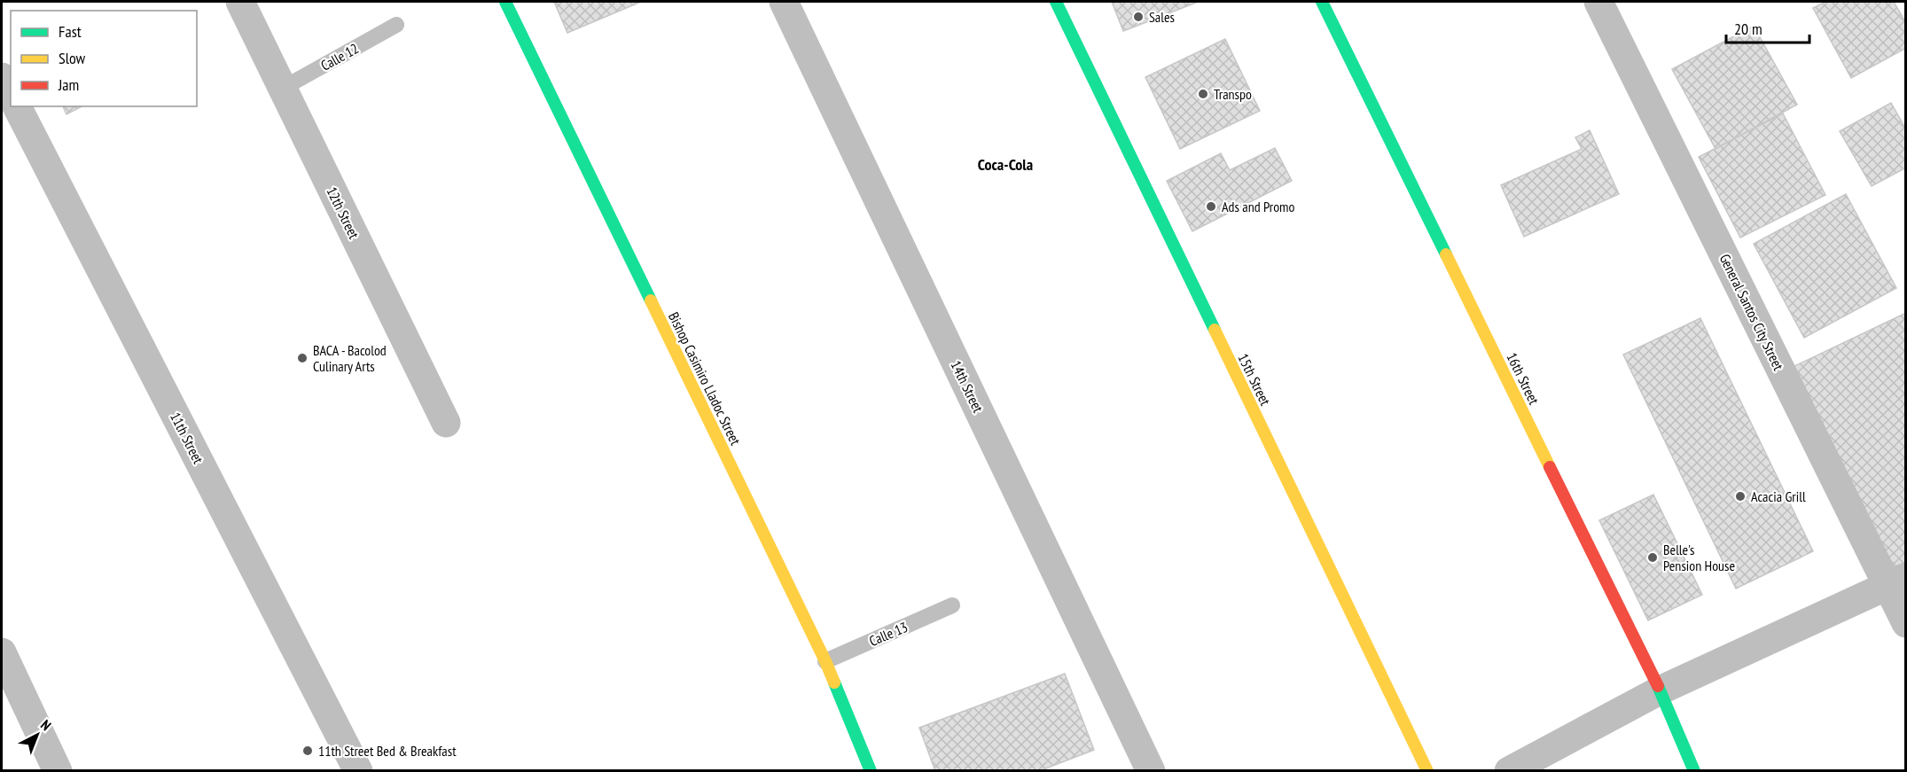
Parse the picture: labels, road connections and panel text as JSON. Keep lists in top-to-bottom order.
{
  "streets": {
    "street": [
      "12th Street",
      "General Santos City Street",
      "Bishop Casimiro Lladoc Street",
      "16th Street",
      "15th Street",
      "14th Street",
      "11th Street"
    ],
    "lane": ["Calle 12", "Calle 13"]
  },
  "crossings": [
    ["Calle 12", "12th Street"],
    ["Bishop Casimiro Lladoc Street", "Calle 13"]
  ],
  "districts": ["Coca-Cola"],
  "places": [
    "Sales",
    "Transpo",
    "Ads and Promo",
    "BACA - Bacolod Culinary Arts",
    "Acacia Grill",
    "Belle's Pension House",
    "11th Street Bed & Breakfast"
  ],
  "legend": ["Fast", "Slow", "Jam"],
  "scale_bar": "20 m",
  "north": "top right"
}
